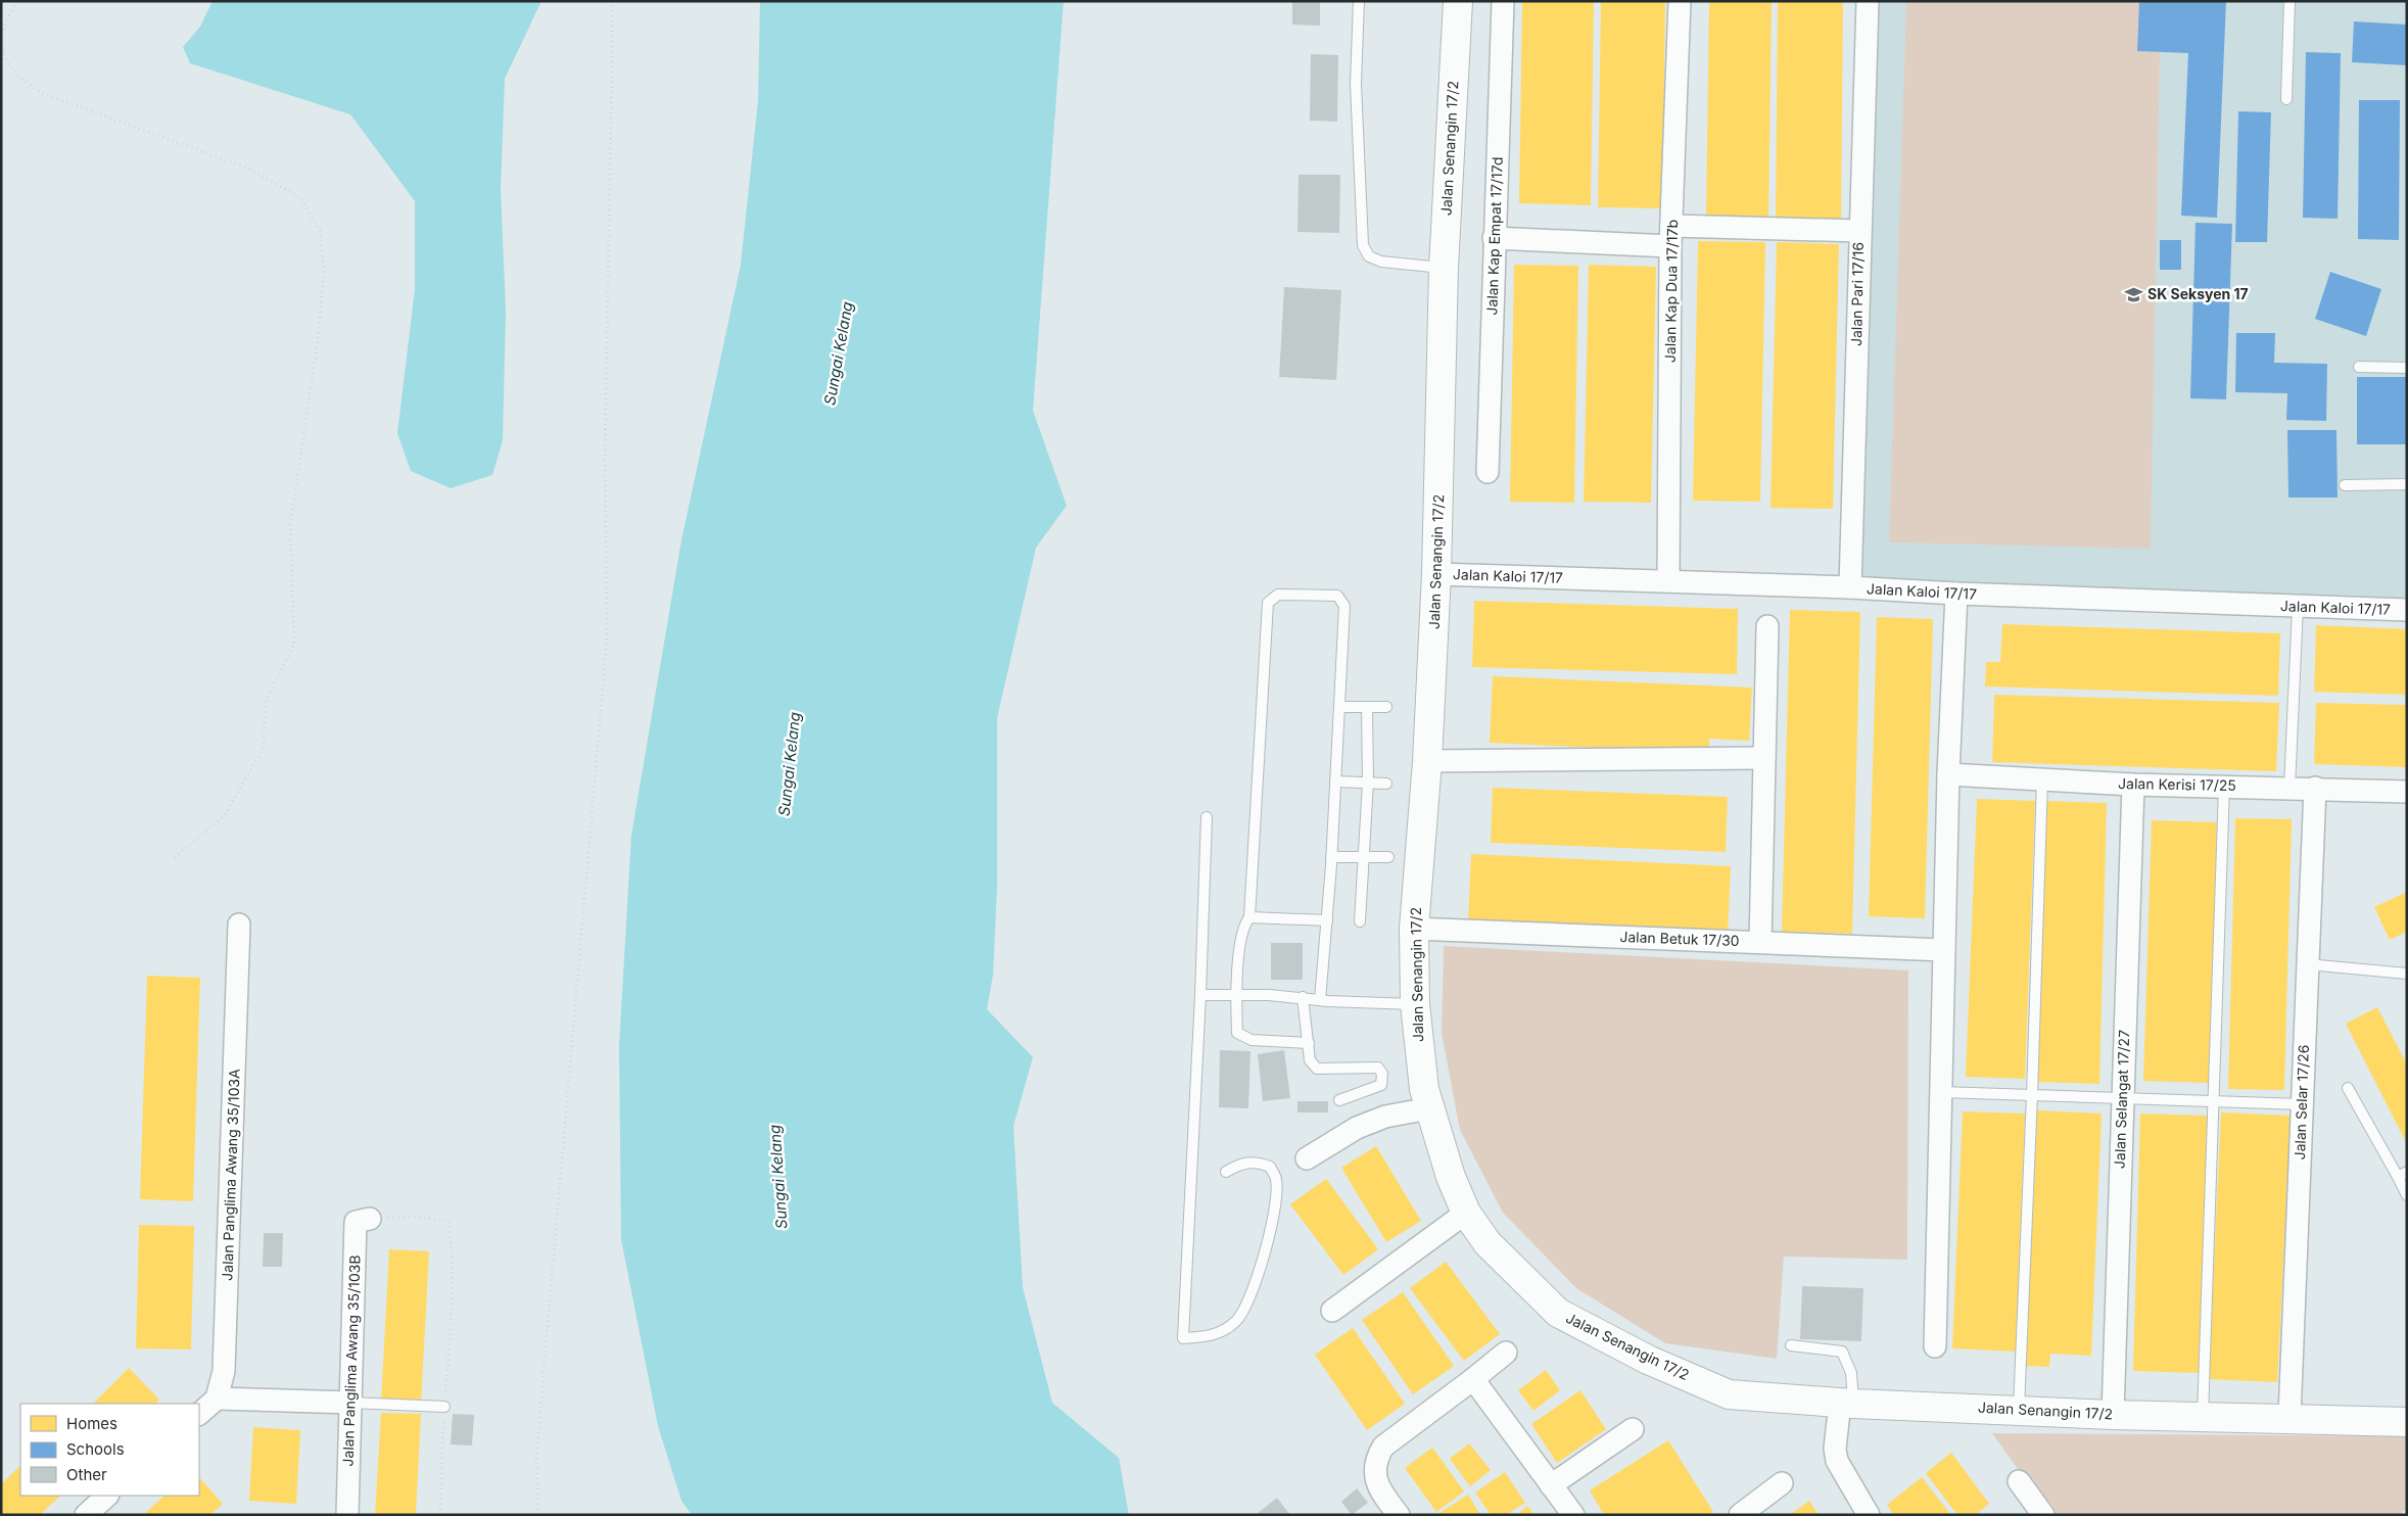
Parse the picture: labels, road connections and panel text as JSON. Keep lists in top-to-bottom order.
{
  "streets": {
    "street": [
      "Jalan Senangin 17/2",
      "Jalan Kap Empat 17/17d",
      "Jalan Kap Dua 17/17b",
      "Jalan Pari 17/16",
      "Jalan Kaloi 17/17",
      "Jalan Kerisi 17/25",
      "Jalan Betuk 17/30",
      "Jalan Selangat 17/27",
      "Jalan Selar 17/26",
      "Jalan Panglima Awang 35/103A",
      "Jalan Panglima Awang 35/103B"
    ]
  },
  "crossings": [
    ["Jalan Senangin 17/2", "Jalan Kaloi 17/17"],
    ["Jalan Senangin 17/2", "Jalan Betuk 17/30"],
    ["Jalan Senangin 17/2", "Jalan Selangat 17/27"],
    ["Jalan Senangin 17/2", "Jalan Selar 17/26"],
    ["Jalan Kap Dua 17/17b", "Jalan Kaloi 17/17"],
    ["Jalan Pari 17/16", "Jalan Kaloi 17/17"],
    ["Jalan Kerisi 17/25", "Jalan Selangat 17/27"],
    ["Jalan Kerisi 17/25", "Jalan Selar 17/26"]
  ],
  "water": ["Sungai Kelang"],
  "places": {
    "school or university": ["SK Seksyen 17"]
  },
  "legend": ["Homes", "Schools", "Other"]
}
